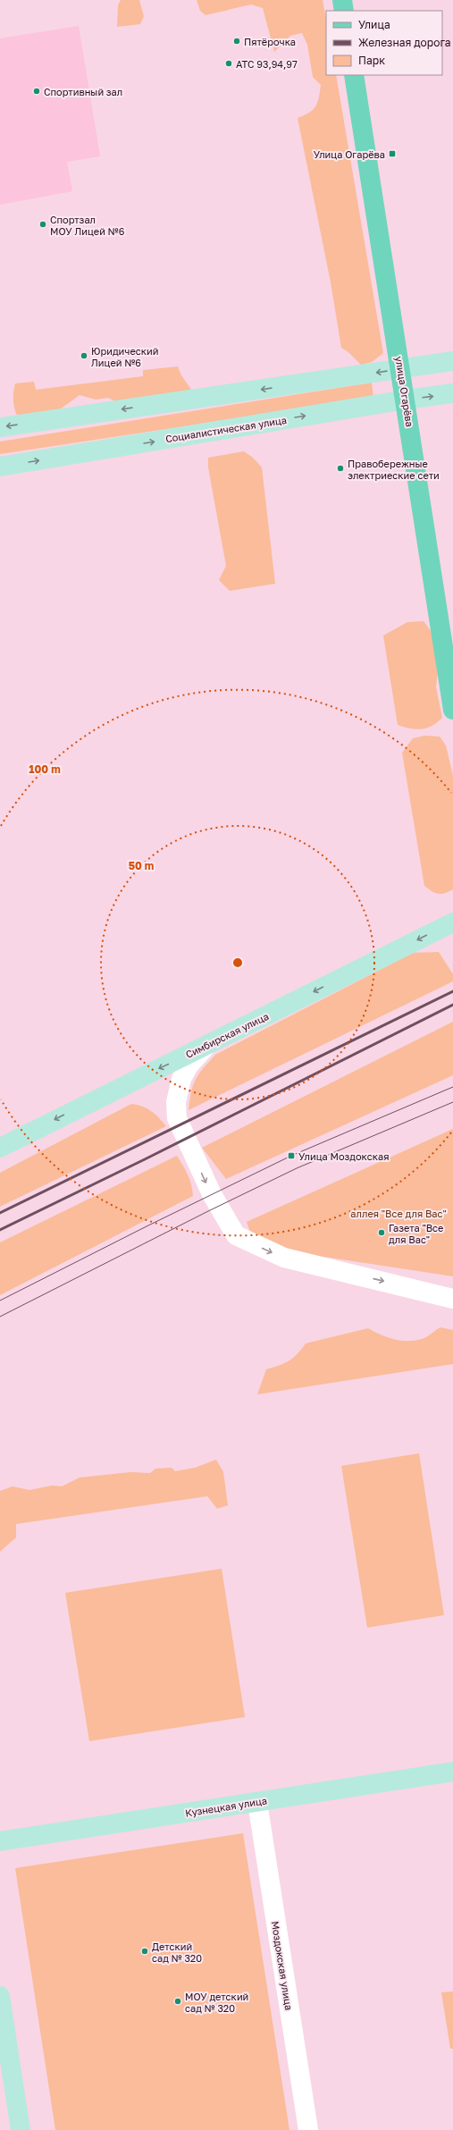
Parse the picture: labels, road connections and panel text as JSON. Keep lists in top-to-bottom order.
{
  "streets": {
    "main road": ["улица Огарёва"],
    "street": [
      "Социалистическая улица",
      "Симбирская улица",
      "Кузнецкая улица",
      "Моздокская улица"
    ]
  },
  "crossings": [
    ["улица Огарёва", "Социалистическая улица"],
    ["Кузнецкая улица", "Моздокская улица"]
  ],
  "one_way": ["Симбирская улица"],
  "parks": ["аллея \"Все для Вас\""],
  "places": {
    "other": [
      "Пятёрочка",
      "АТС 93,94,97",
      "Спортивный зал",
      "Спортзал МОУ Лицей №6",
      "Юридический Лицей №6",
      "Правобережные электриеские сети",
      "Газета \"Все для Вас\"",
      "Детский сад № 320",
      "МОУ детский сад № 320"
    ],
    "transit": ["Улица Огарёва", "Улица Моздокская"]
  },
  "legend": ["Улица", "Железная дорога", "Парк"],
  "rings": ["100 m", "50 m"]
}
